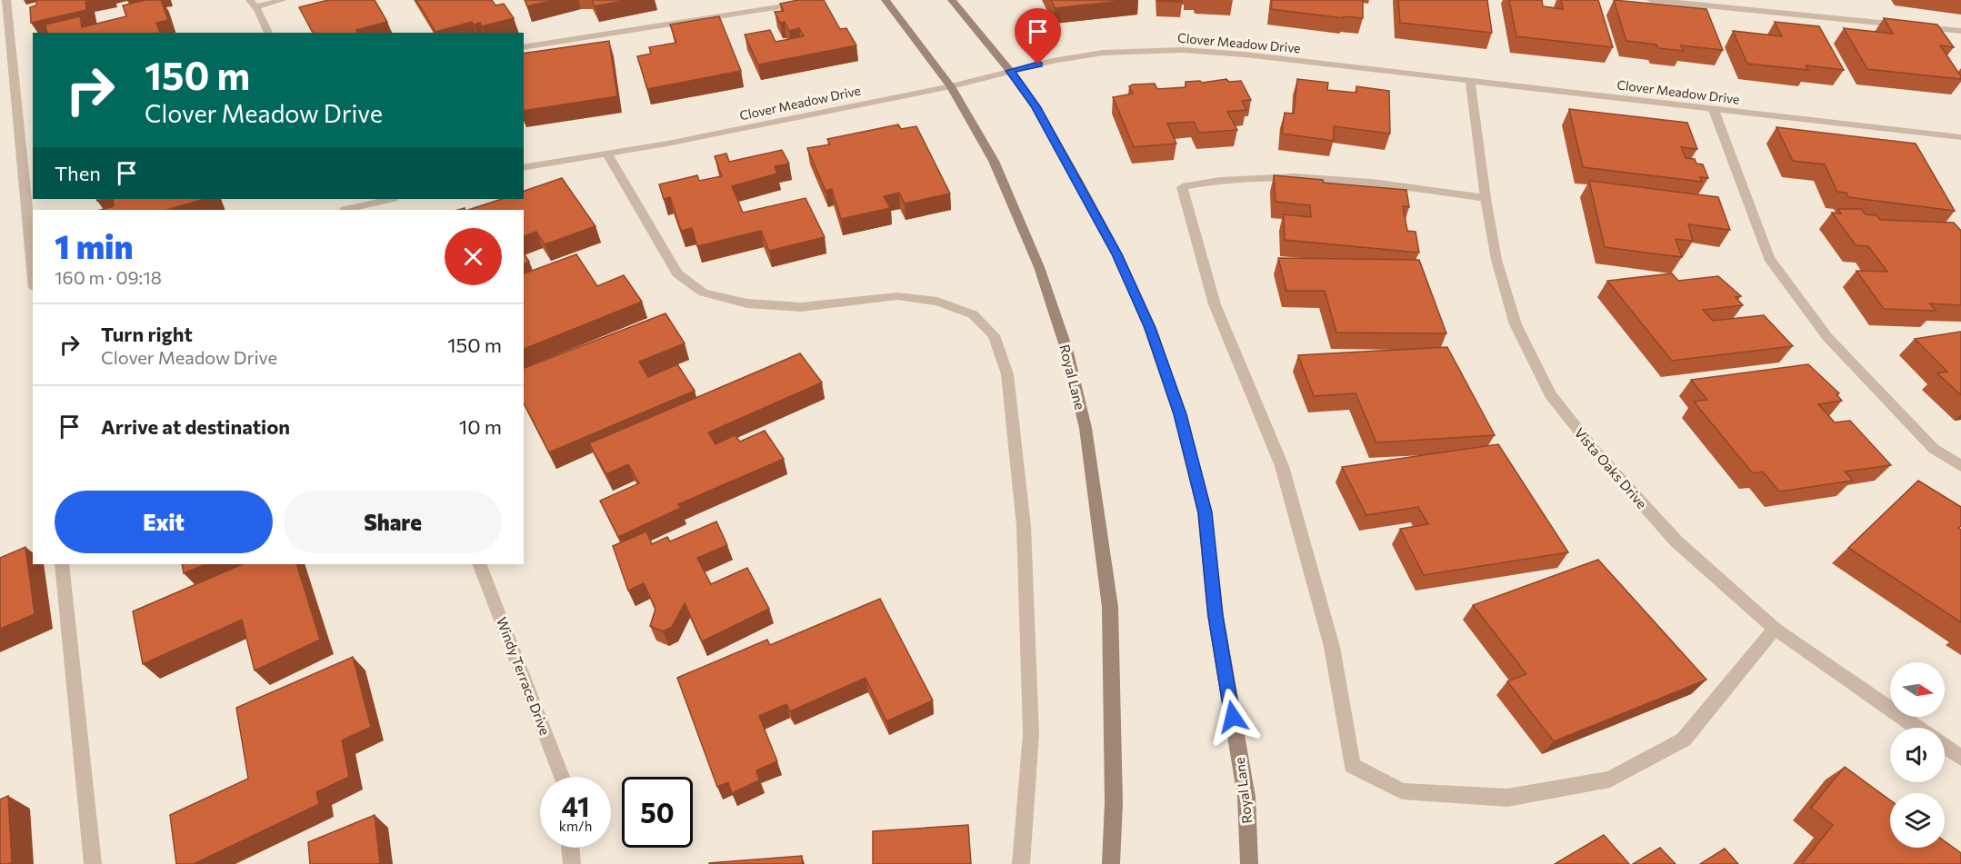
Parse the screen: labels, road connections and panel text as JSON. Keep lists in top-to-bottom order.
{
  "streets": {
    "main road": ["Royal Lane"],
    "street": ["Clover Meadow Drive", "Vista Oaks Drive", "Windy Terrace Drive"]
  },
  "crossings": [
    ["Clover Meadow Drive", "Royal Lane"],
    ["Clover Meadow Drive", "Vista Oaks Drive"]
  ],
  "north": "right",
  "page": {
    "turn": ["150 m", "Clover Meadow Drive"],
    "then": "Then",
    "heading": ["1 min", "160 m · 09:18"],
    "list": [
      {
        "name": "Turn right",
        "note": "Clover Meadow Drive",
        "value": "150 m"
      },
      {
        "name": "Arrive at destination",
        "value": "10 m"
      }
    ],
    "buttons": ["Exit", "Share"],
    "speed": "41 km/h",
    "limit": "50"
  }
}
